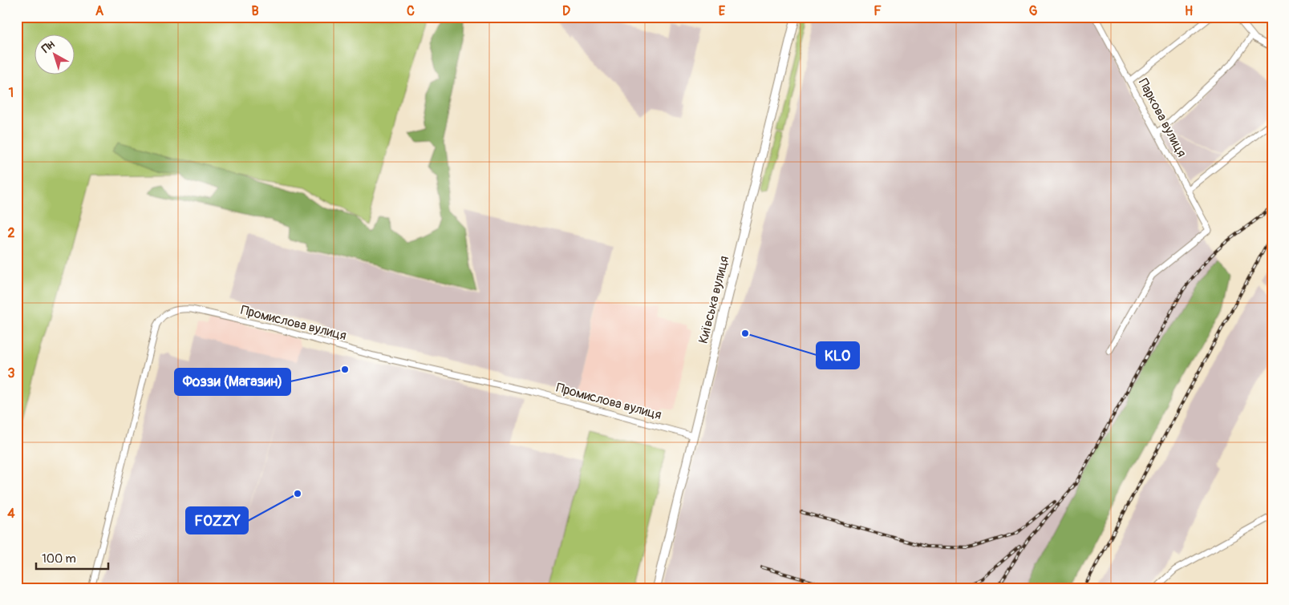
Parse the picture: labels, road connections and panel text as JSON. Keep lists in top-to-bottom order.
{
  "streets": {
    "main road": ["Київська вулиця"],
    "street": ["Паркова вулиця", "Промислова вулиця"]
  },
  "crossings": [
    ["Київська вулиця", "Промислова вулиця"]
  ],
  "places": ["KLO", "Фоззи (Магазин)", "FOZZY"],
  "scale_bar": "100 m",
  "north": "top left",
  "grid": {
    "columns": [
      "A",
      "B",
      "C",
      "D",
      "E",
      "F",
      "G",
      "H"
    ],
    "rows": [
      "1",
      "2",
      "3",
      "4"
    ]
  }
}
